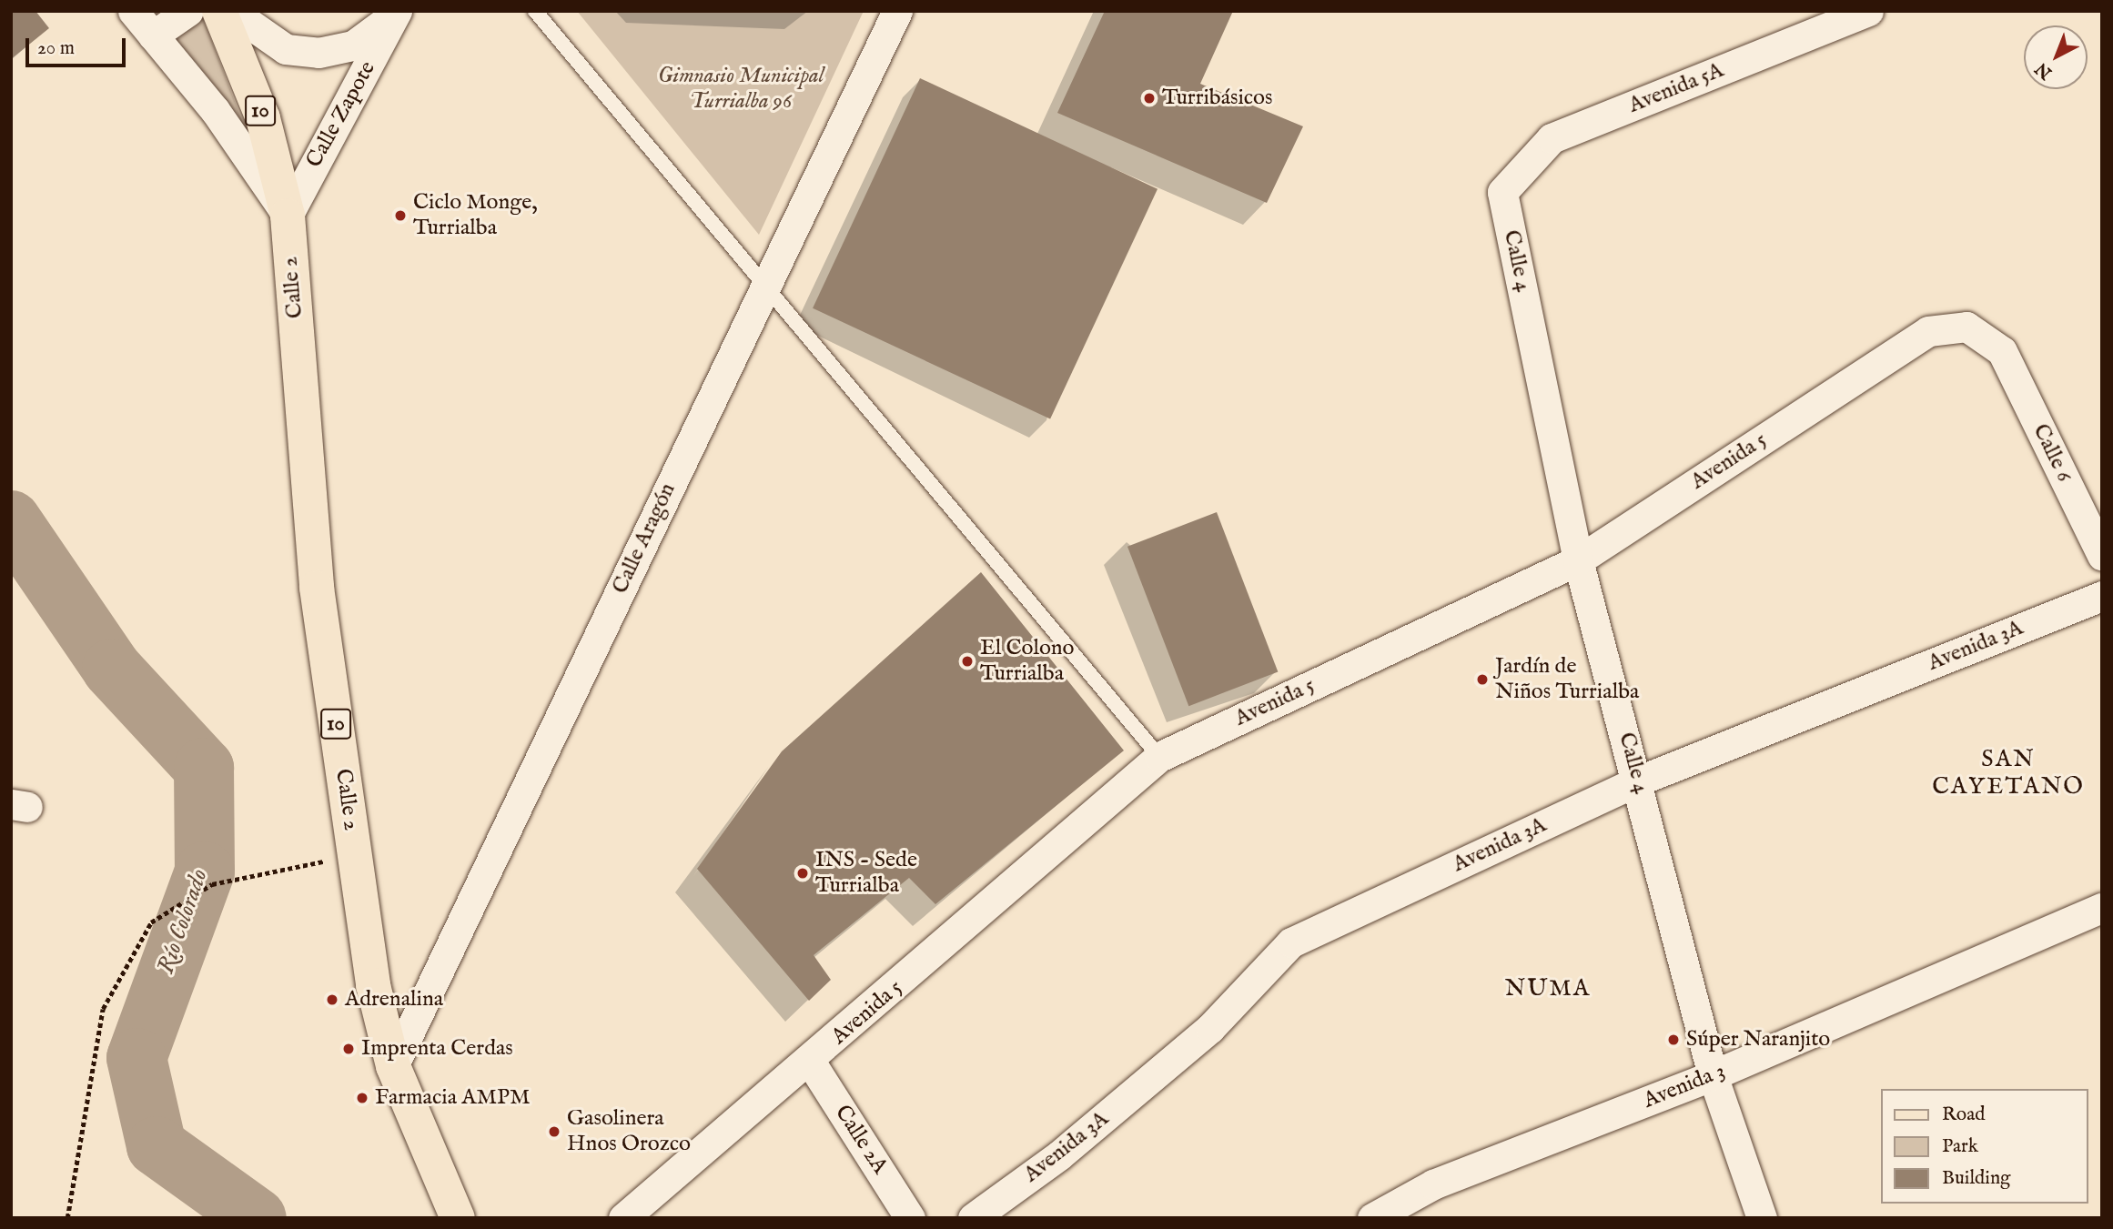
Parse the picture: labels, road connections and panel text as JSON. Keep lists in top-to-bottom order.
{
  "streets": {
    "main road": ["10", "Calle 2"],
    "street": [
      "Avenida 5A",
      "Calle Zapote",
      "Calle 4",
      "Calle 6",
      "Avenida 5",
      "Calle Aragón",
      "Avenida 3A",
      "Avenida 3",
      "Calle 2A"
    ]
  },
  "crossings": [
    ["Avenida 5A", "Calle 4"],
    ["10", "Calle Zapote"],
    ["10", "Calle 2"],
    ["Calle Zapote", "Calle 2"],
    ["Calle 4", "Avenida 5"],
    ["Calle 4", "Avenida 3A"],
    ["Calle 4", "Avenida 3"],
    ["Calle 2", "Calle Aragón"],
    ["Calle 6", "Avenida 5"],
    ["Avenida 5", "Calle 2A"]
  ],
  "districts": ["SAN CAYETANO", "NUMA"],
  "water": ["Río Colorado"],
  "parks": ["Gimnasio Municipal Turrialba 96"],
  "places": [
    "Turribásicos",
    "Ciclo Monge, Turrialba",
    "El Colono Turrialba",
    "Jardín de Niños Turrialba",
    "INS - Sede Turrialba",
    "Adrenalina",
    "Súper Naranjito",
    "Imprenta Cerdas",
    "Farmacia AMPM",
    "Gasolinera Hnos Orozco"
  ],
  "legend": ["Road", "Park", "Building"],
  "scale_bar": "20 m",
  "north": "bottom left"
}
